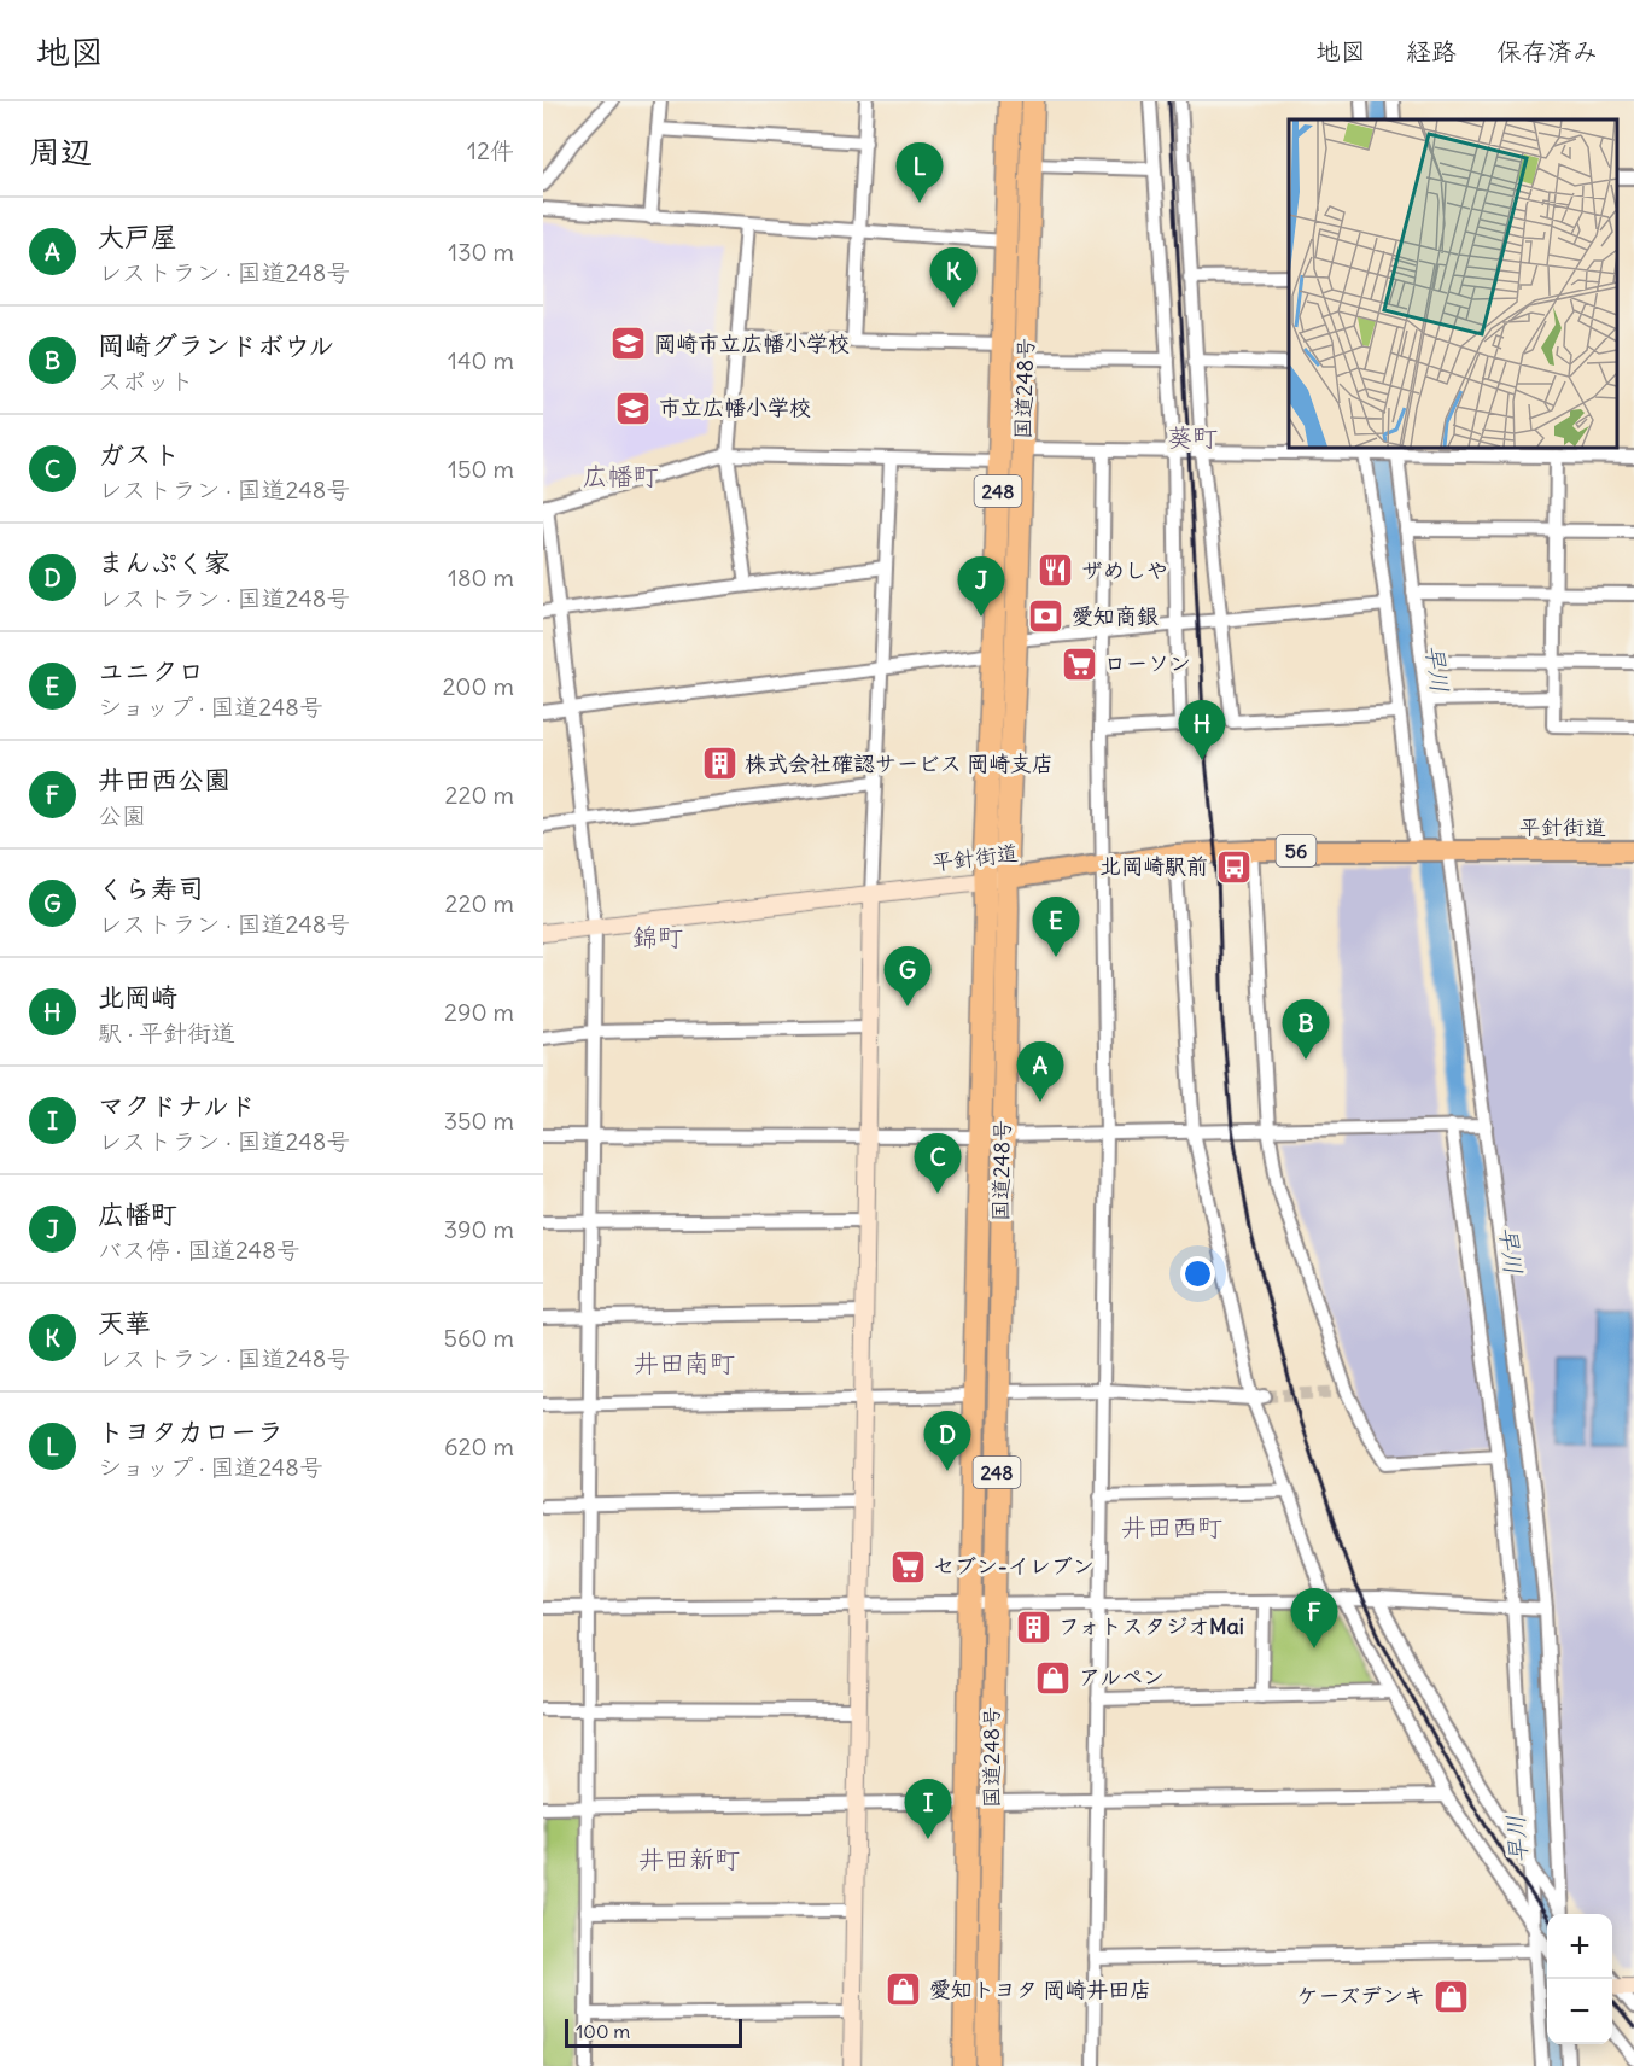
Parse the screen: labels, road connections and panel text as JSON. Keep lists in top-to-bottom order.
{
  "streets": {
    "highway": ["国道248号", "248"],
    "main road": ["平針街道", "56"]
  },
  "crossings": [
    ["国道248号", "平針街道"],
    ["平針街道", "56"]
  ],
  "districts": [
    "葵町",
    "広幡町",
    "錦町",
    "井田南町",
    "井田西町",
    "井田新町"
  ],
  "water": ["早川"],
  "places": {
    "school or university": ["岡崎市立広幡小学校", "市立広幡小学校"],
    "restaurant": ["ザめしや"],
    "bank": ["愛知商銀"],
    "supermarket": ["ローソン", "セブン-イレブン"],
    "building": ["株式会社確認サービス 岡崎支店", "フォトスタジオMai"],
    "bus stop": ["北岡崎駅前"],
    "shop": ["アルペン", "愛知トヨタ 岡崎井田店", "ケーズデンキ"]
  },
  "scale_bar": "100 m",
  "page": {
    "header": "地図",
    "nav": ["地図", "経路", "保存済み"],
    "heading": ["周辺", "12件"],
    "pins": [
      "L",
      "K",
      "J",
      "H",
      "E",
      "G",
      "B",
      "A",
      "C",
      "D",
      "F",
      "I"
    ],
    "list": [
      {
        "mark": "A",
        "name": "大戸屋",
        "note": "レストラン · 国道248号",
        "value": "130 m"
      },
      {
        "mark": "B",
        "name": "岡崎グランドボウル",
        "note": "スポット",
        "value": "140 m"
      },
      {
        "mark": "C",
        "name": "ガスト",
        "note": "レストラン · 国道248号",
        "value": "150 m"
      },
      {
        "mark": "D",
        "name": "まんぷく家",
        "note": "レストラン · 国道248号",
        "value": "180 m"
      },
      {
        "mark": "E",
        "name": "ユニクロ",
        "note": "ショップ · 国道248号",
        "value": "200 m"
      },
      {
        "mark": "F",
        "name": "井田西公園",
        "note": "公園",
        "value": "220 m"
      },
      {
        "mark": "G",
        "name": "くら寿司",
        "note": "レストラン · 国道248号",
        "value": "220 m"
      },
      {
        "mark": "H",
        "name": "北岡崎",
        "note": "駅 · 平針街道",
        "value": "290 m"
      },
      {
        "mark": "I",
        "name": "マクドナルド",
        "note": "レストラン · 国道248号",
        "value": "350 m"
      },
      {
        "mark": "J",
        "name": "広幡町",
        "note": "バス停 · 国道248号",
        "value": "390 m"
      },
      {
        "mark": "K",
        "name": "天華",
        "note": "レストラン · 国道248号",
        "value": "560 m"
      },
      {
        "mark": "L",
        "name": "トヨタカローラ",
        "note": "ショップ · 国道248号",
        "value": "620 m"
      }
    ],
    "map_buttons": ["+", "−"],
    "scale": "100 m"
  }
}
